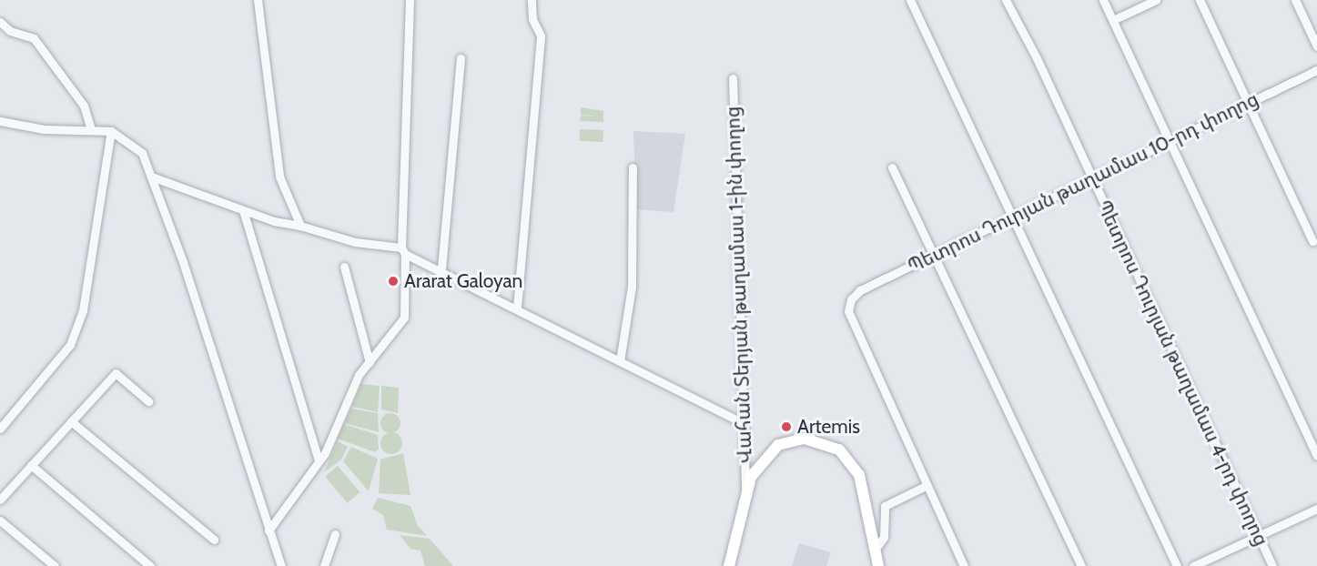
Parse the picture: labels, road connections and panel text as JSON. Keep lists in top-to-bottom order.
{
  "streets": {
    "street": ["Պետրոս Դուրյան թաղամաս 10-րդ փողոց", "Վահան Տերյան թաղամաս 1-ին փողոց", "Պետրոս Դուրյան թաղամաս 4-րդ փողոց"]
  },
  "crossings": [
    ["Պետրոս Դուրյան թաղամաս 10-րդ փողոց", "Պետրոս Դուրյան թաղամաս 4-րդ փողոց"]
  ],
  "places": ["Ararat Galoyan", "Artemis"]
}
